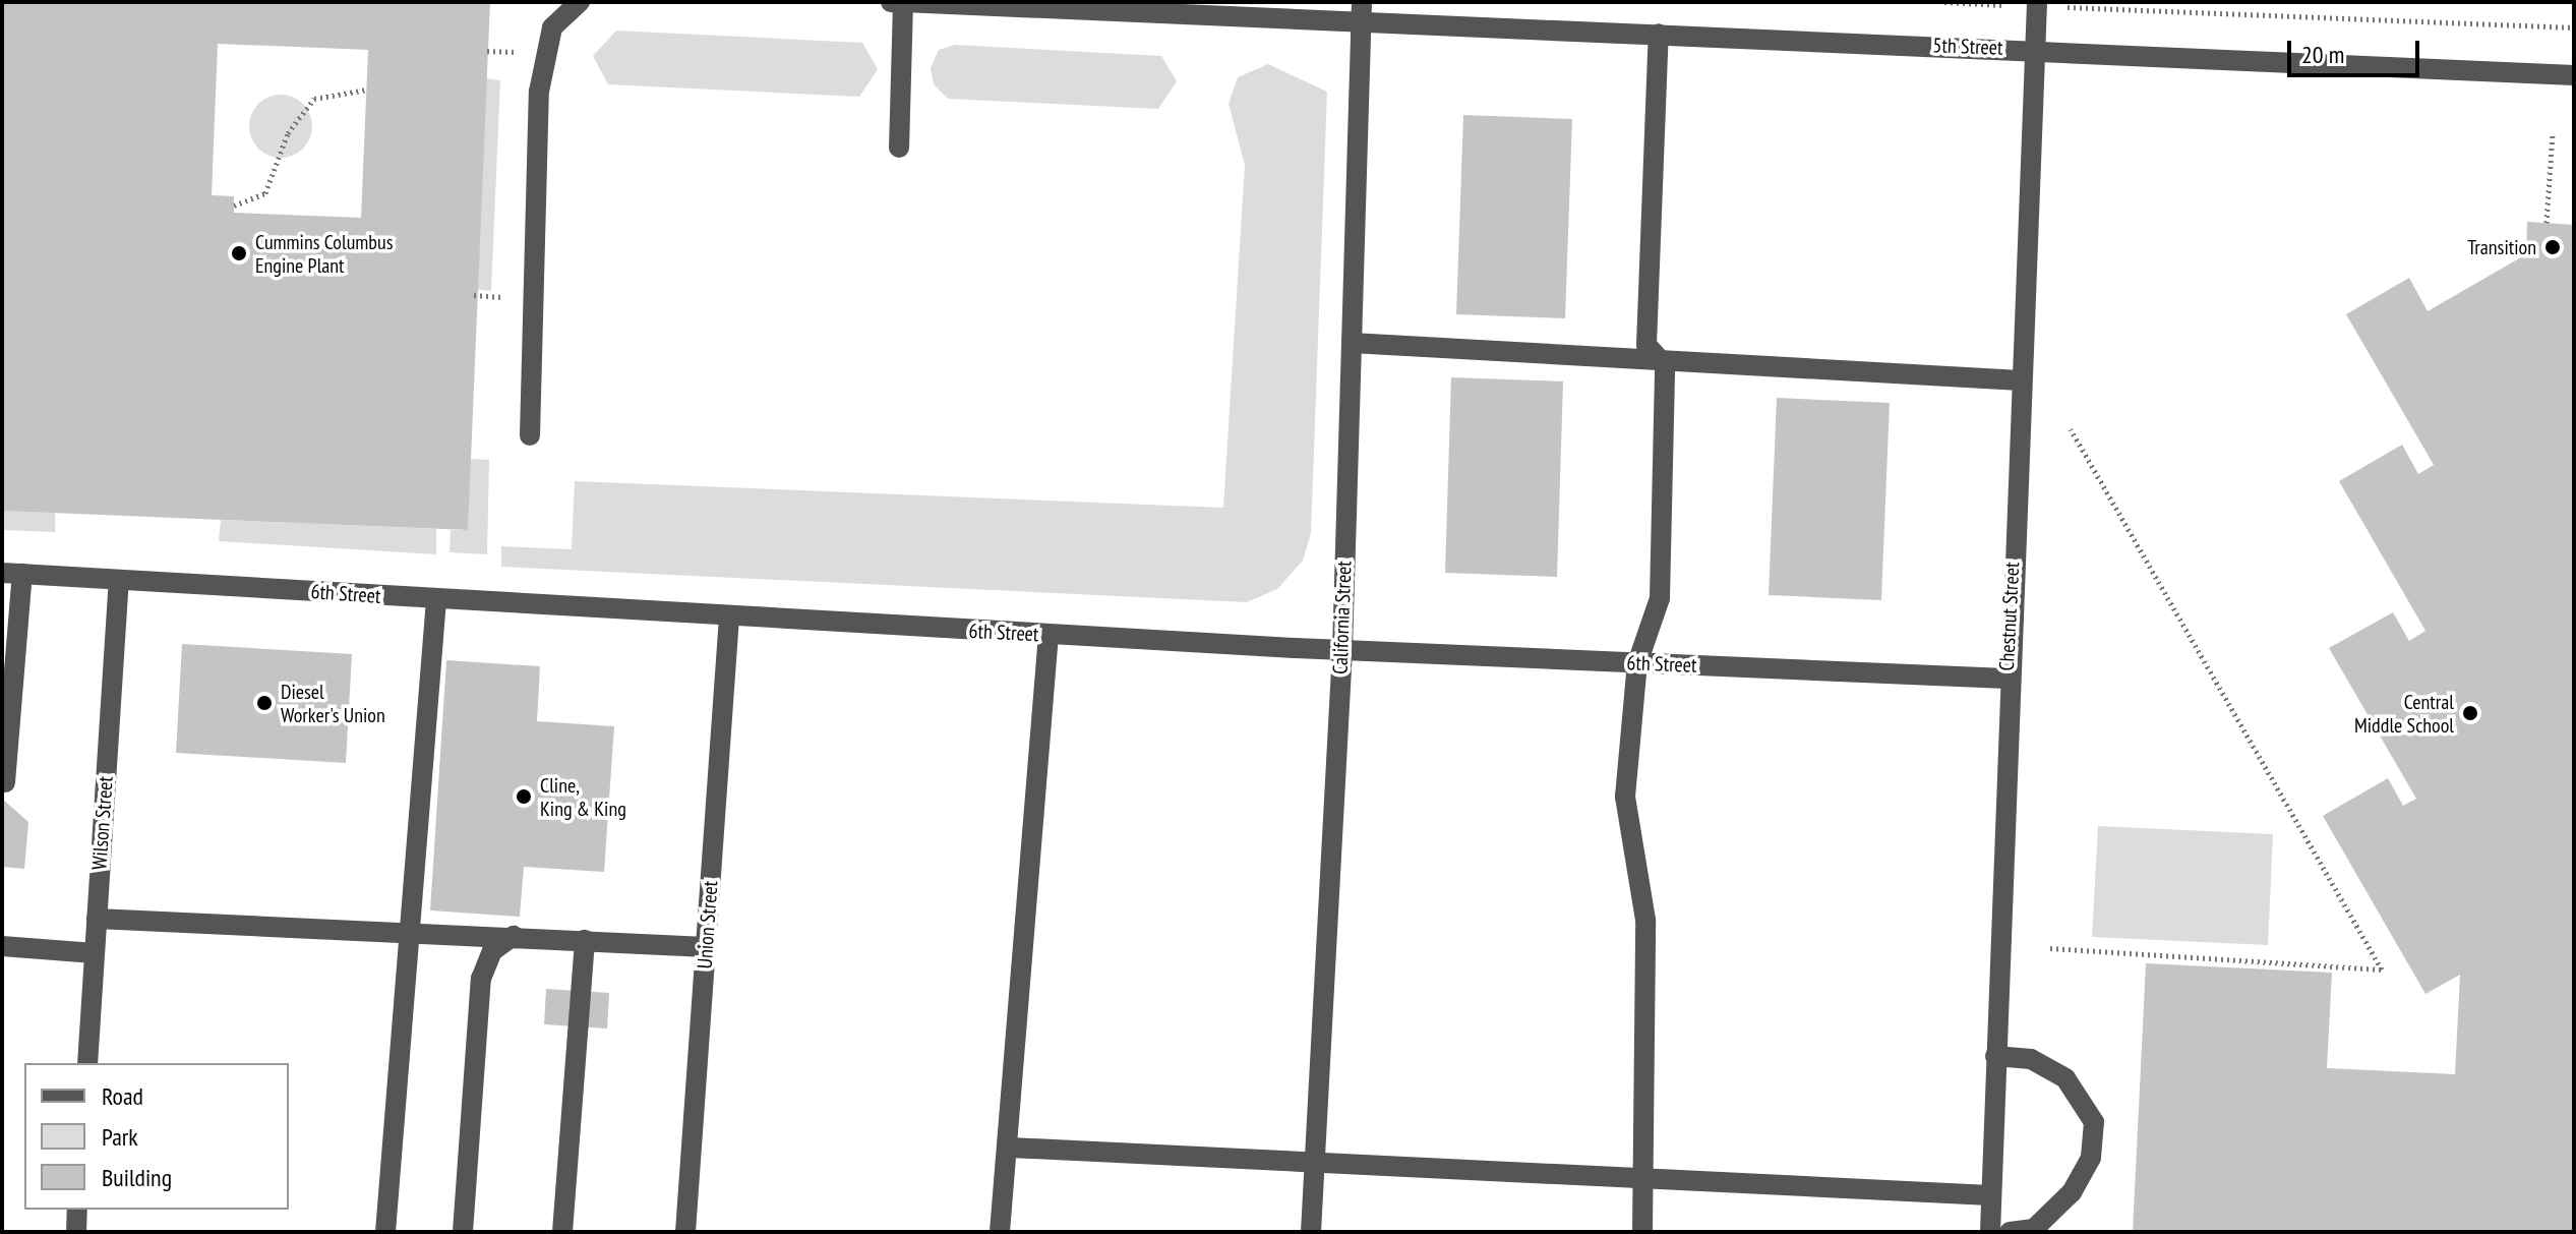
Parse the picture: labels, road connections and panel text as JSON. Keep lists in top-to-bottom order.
{
  "streets": {
    "street": [
      "5th Street",
      "6th Street",
      "Chestnut Street",
      "California Street",
      "Wilson Street",
      "Union Street"
    ]
  },
  "crossings": [
    ["5th Street", "Chestnut Street"],
    ["5th Street", "California Street"],
    ["6th Street", "Chestnut Street"],
    ["6th Street", "California Street"],
    ["6th Street", "Wilson Street"],
    ["6th Street", "Union Street"]
  ],
  "places": [
    "Transition",
    "Cummins Columbus Engine Plant",
    "Diesel Worker's Union",
    "Central Middle School",
    "Cline, King & King"
  ],
  "legend": ["Road", "Park", "Building"],
  "scale_bar": "20 m"
}
